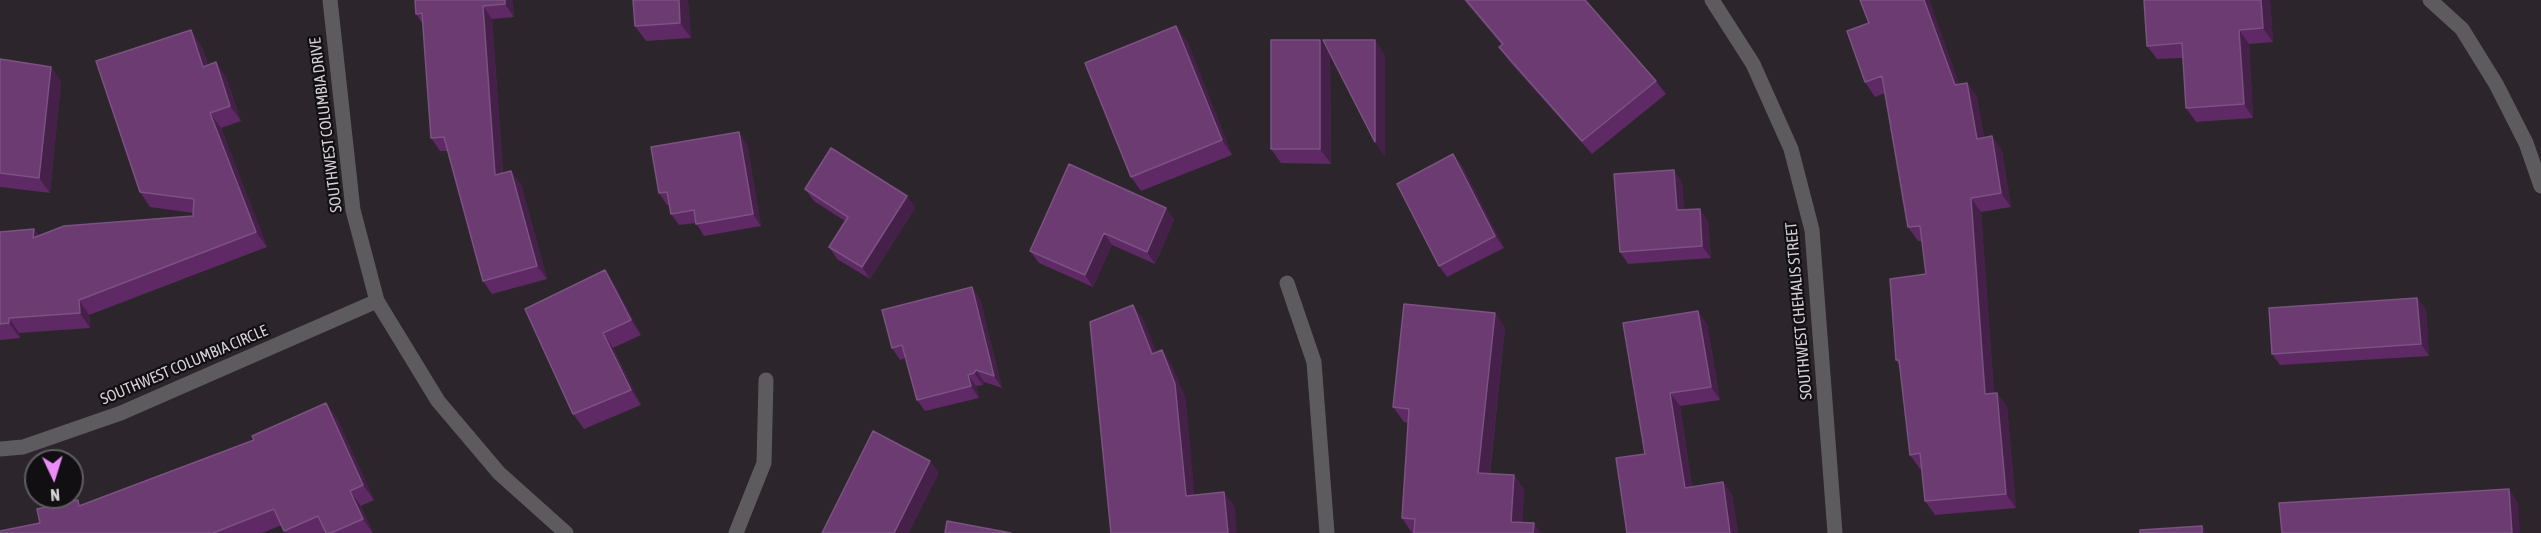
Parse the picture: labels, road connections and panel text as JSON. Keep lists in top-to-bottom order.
{
  "streets": {
    "street": ["SOUTHWEST COLUMBIA DRIVE", "SOUTHWEST CHEHALIS STREET", "SOUTHWEST COLUMBIA CIRCLE"]
  },
  "crossings": [
    ["SOUTHWEST COLUMBIA DRIVE", "SOUTHWEST COLUMBIA CIRCLE"]
  ],
  "north": "bottom"
}
